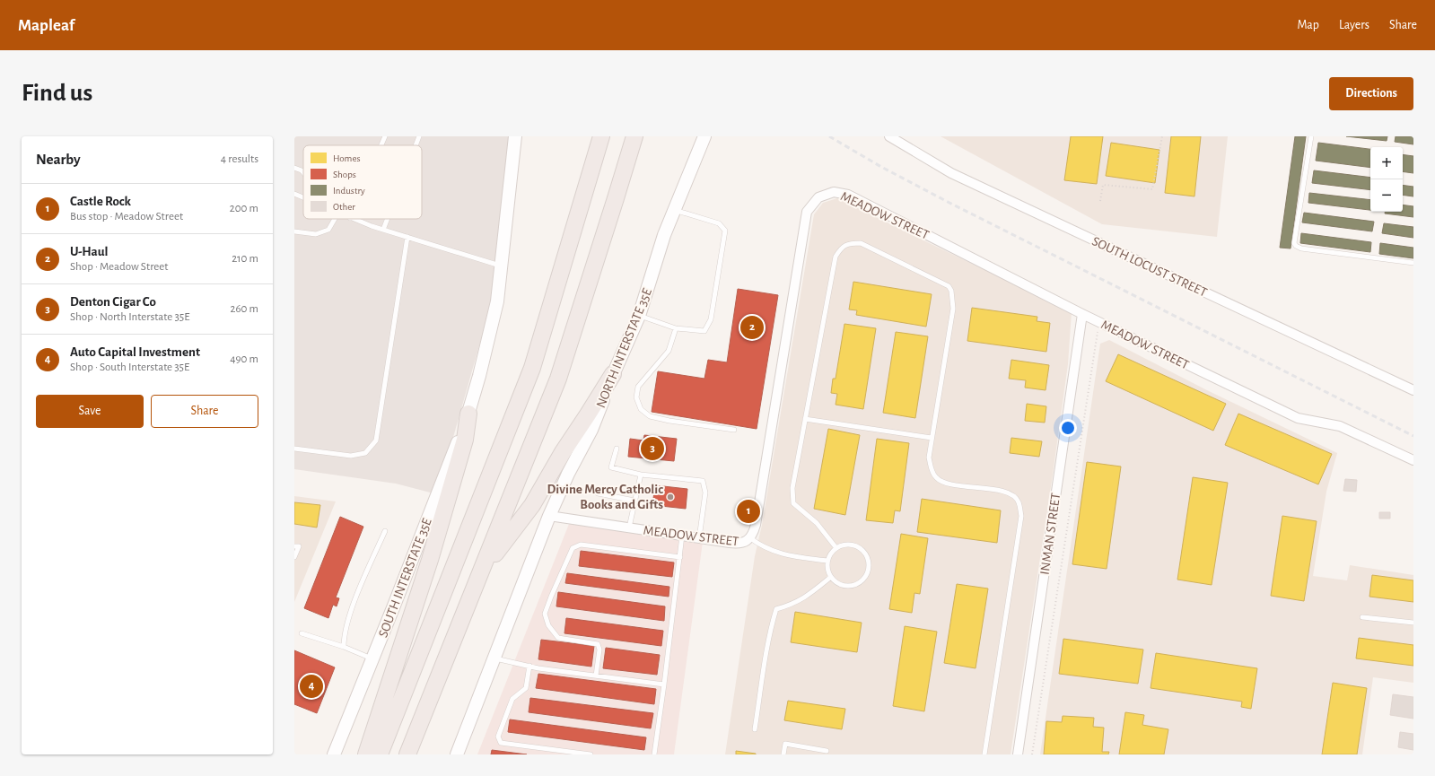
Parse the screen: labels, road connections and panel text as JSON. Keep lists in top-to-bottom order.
{
  "streets": {
    "main road": ["NORTH INTERSTATE 35E", "SOUTH INTERSTATE 35E"],
    "street": ["MEADOW STREET", "SOUTH LOCUST STREET", "INMAN STREET"]
  },
  "crossings": [
    ["MEADOW STREET", "NORTH INTERSTATE 35E"],
    ["MEADOW STREET", "INMAN STREET"]
  ],
  "places": ["Divine Mercy Catholic Books and Gifts"],
  "legend": [
    "Homes",
    "Shops",
    "Industry",
    "Other"
  ],
  "page": {
    "header": "Mapleaf",
    "nav": ["Map", "Layers", "Share"],
    "buttons": [
      "Directions",
      ["Save", "Share"]
    ],
    "title": "Find us",
    "heading": ["Nearby", "4 results"],
    "map_buttons": ["+", "−"],
    "list": [
      {
        "mark": "1",
        "name": "Castle Rock",
        "note": "Bus stop · Meadow Street",
        "value": "200 m"
      },
      {
        "mark": "2",
        "name": "U-Haul",
        "note": "Shop · Meadow Street",
        "value": "210 m"
      },
      {
        "mark": "3",
        "name": "Denton Cigar Co",
        "note": "Shop · North Interstate 35E",
        "value": "260 m"
      },
      {
        "mark": "4",
        "name": "Auto Capital Investment",
        "note": "Shop · South Interstate 35E",
        "value": "490 m"
      }
    ],
    "pins": [
      "2",
      "3",
      "1",
      "4"
    ]
  }
}
